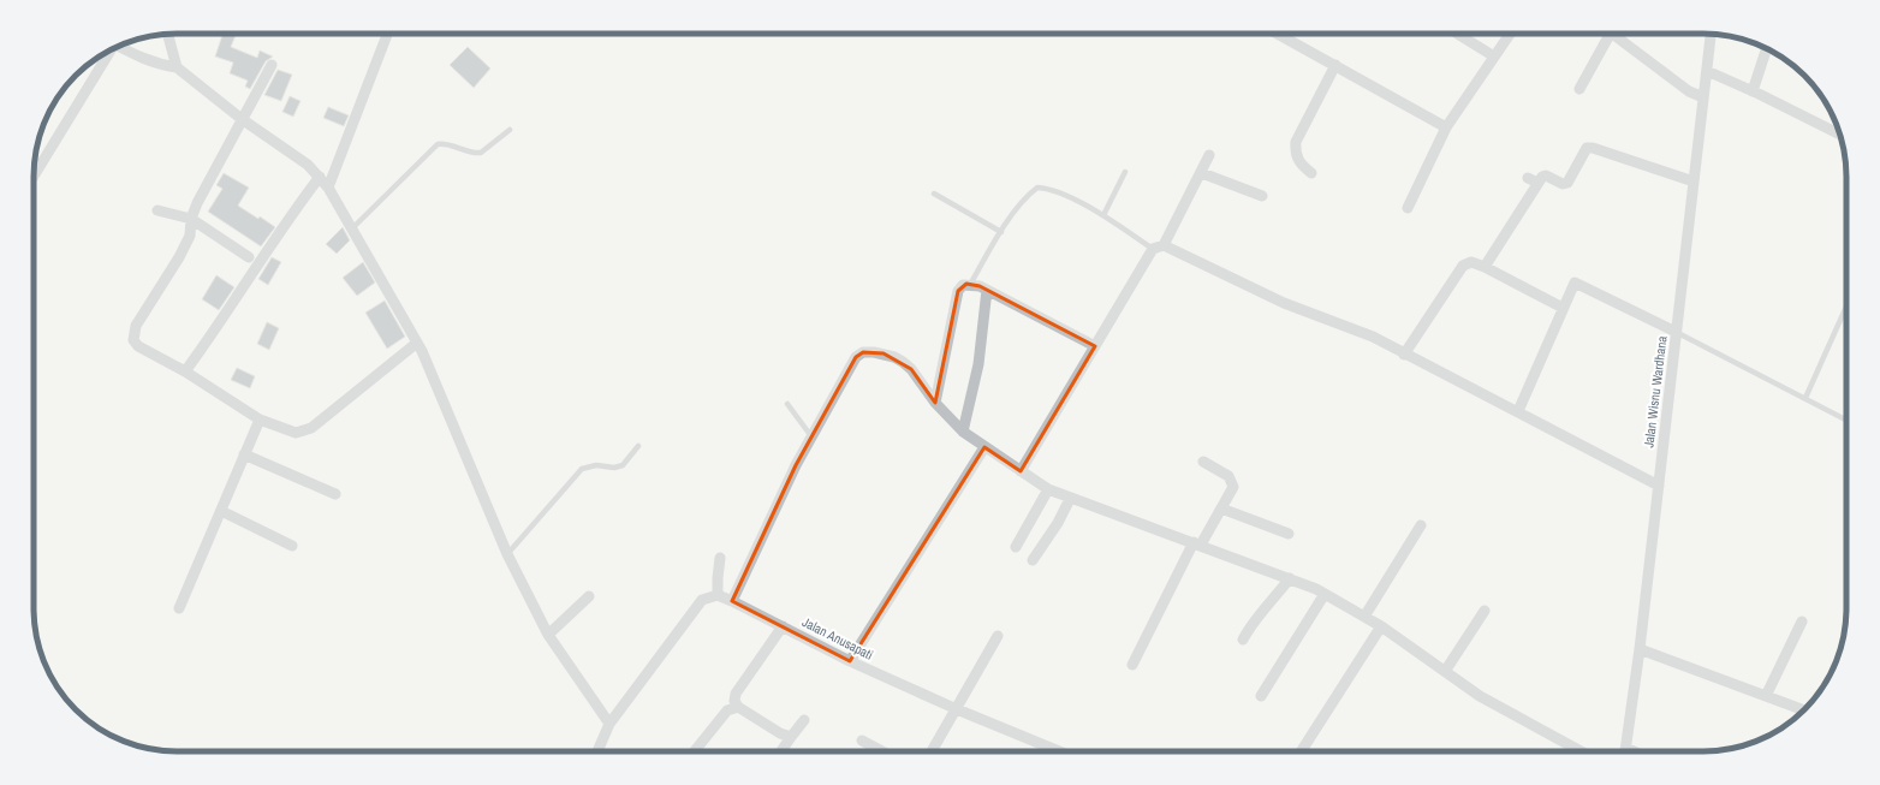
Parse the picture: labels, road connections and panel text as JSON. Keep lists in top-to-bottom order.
{
  "streets": {
    "street": ["Jalan Wisnu Wardhana", "Jalan Anusapati"]
  }
}
